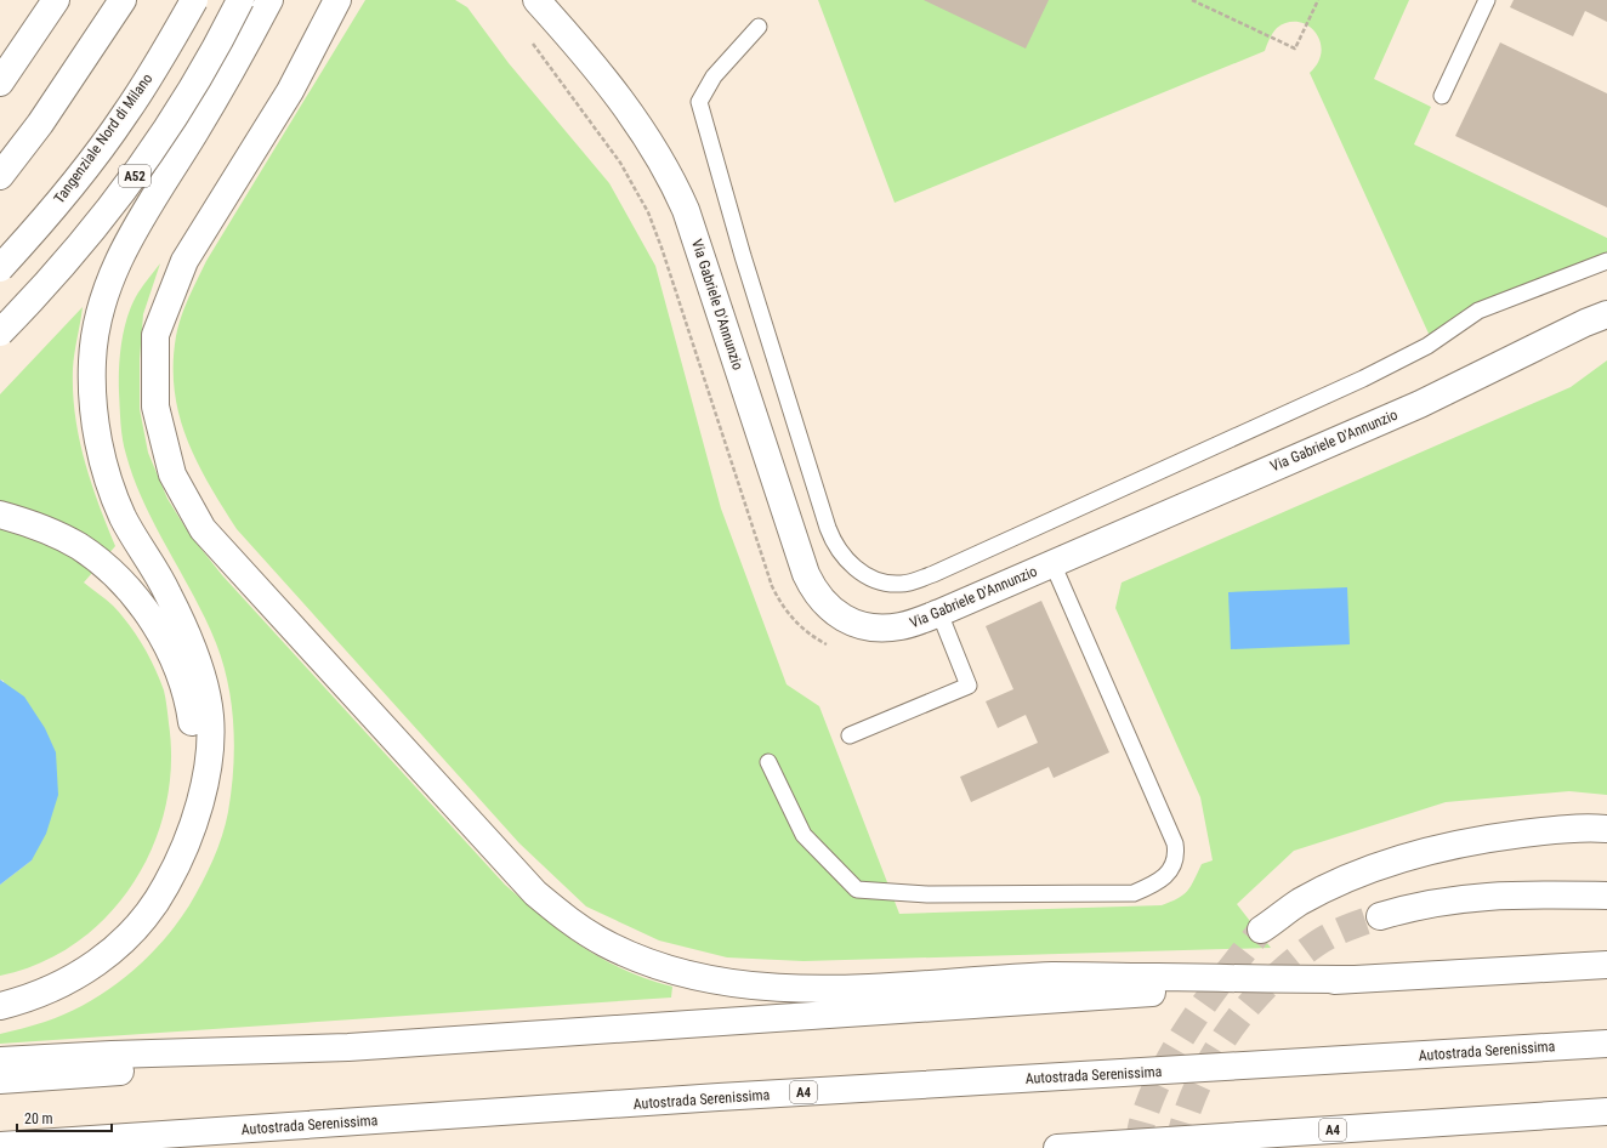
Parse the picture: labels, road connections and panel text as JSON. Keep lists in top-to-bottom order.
{
  "streets": {
    "main road": [
      "Tangenziale Nord di Milano",
      "A52",
      "Via Gabriele D'Annunzio",
      "Autostrada Serenissima",
      "A4"
    ]
  },
  "scale_bar": "20 m"
}
